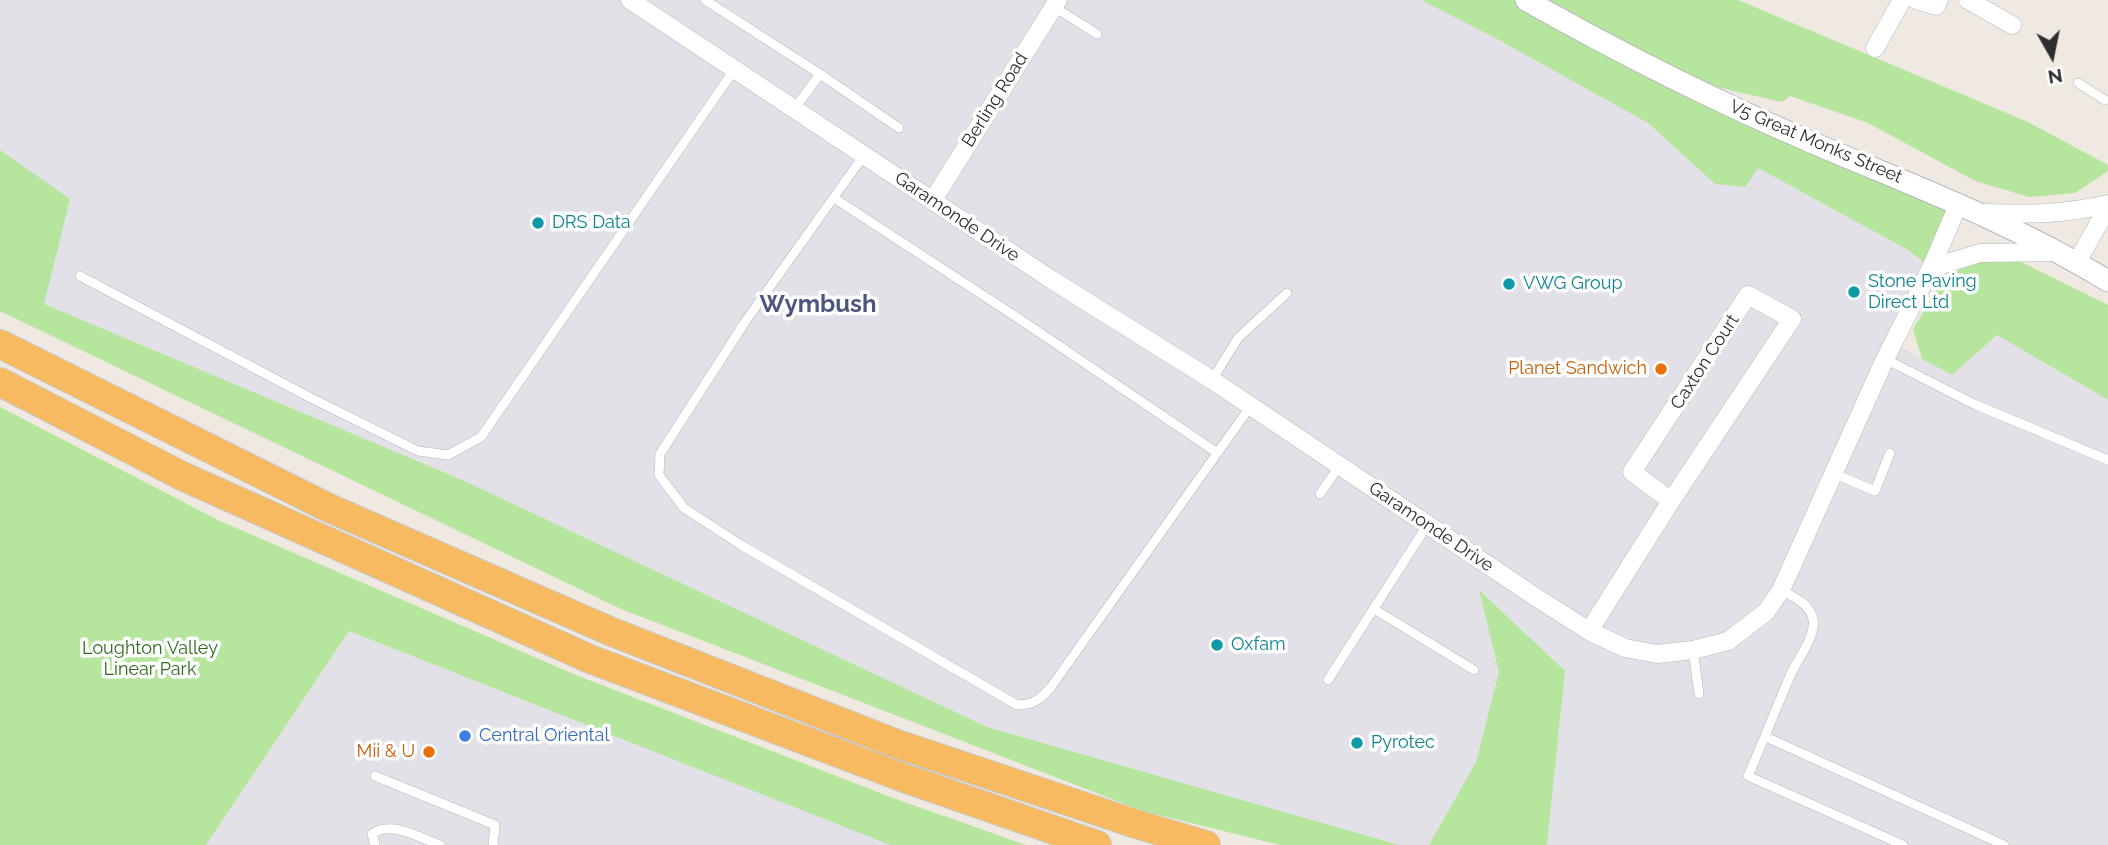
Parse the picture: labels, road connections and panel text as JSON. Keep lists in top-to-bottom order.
{
  "streets": {
    "street": [
      "Berling Road",
      "V5 Great Monks Street",
      "Garamonde Drive",
      "Caxton Court"
    ]
  },
  "crossings": [
    ["Berling Road", "Garamonde Drive"],
    ["V5 Great Monks Street", "Garamonde Drive"],
    ["Garamonde Drive", "Caxton Court"]
  ],
  "districts": ["Wymbush"],
  "parks": ["Loughton Valley Linear Park"],
  "places": [
    "DRS Data",
    "VWG Group",
    "Stone Paving Direct Ltd",
    "Planet Sandwich",
    "Oxfam",
    "Central Oriental",
    "Pyrotec",
    "Mii & U"
  ],
  "north": "bottom"
}
